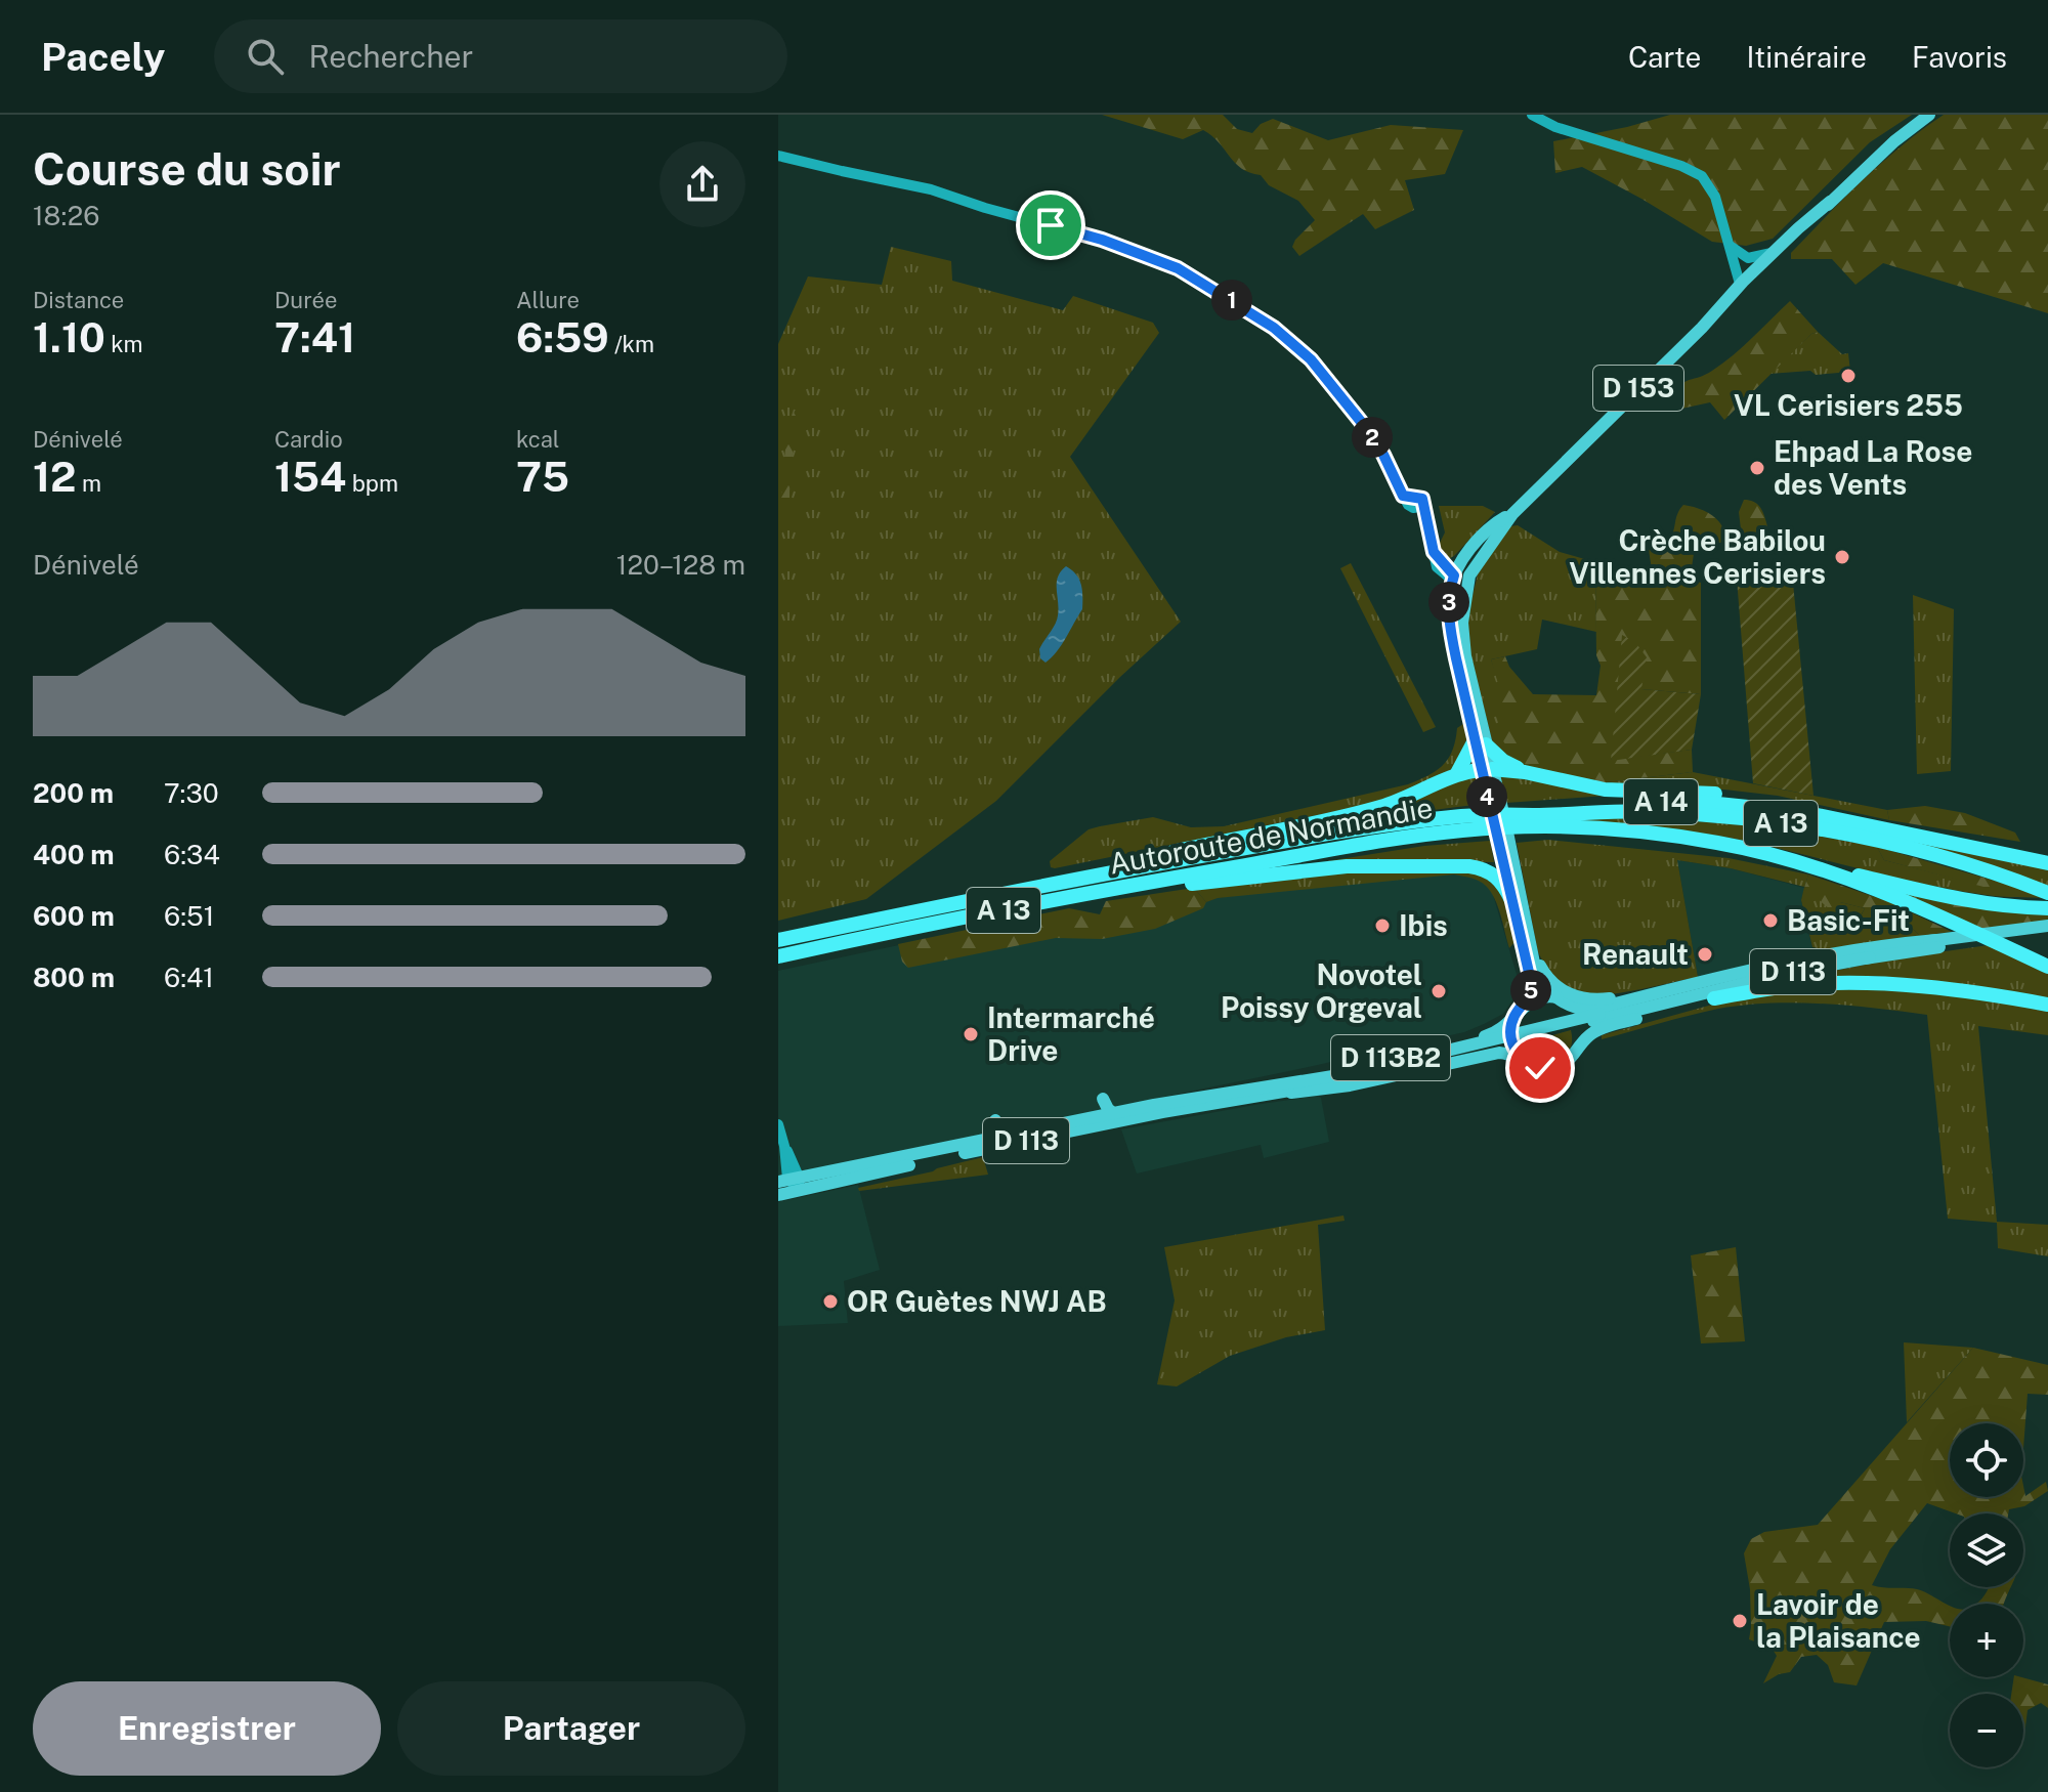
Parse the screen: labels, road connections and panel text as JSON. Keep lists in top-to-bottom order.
{
  "streets": {
    "highway": ["A 14", "A 13", "Autoroute de Normandie"],
    "main road": ["D 153", "D 113", "D 113B2"]
  },
  "crossings": [
    ["D 153", "D 113B2"],
    ["A 14", "Autoroute de Normandie"],
    ["D 113", "D 113B2"]
  ],
  "places": [
    "VL Cerisiers 255",
    "Ehpad La Rose des Vents",
    "Crèche Babilou Villennes Cerisiers",
    "Basic-Fit",
    "Ibis",
    "Renault",
    "Novotel Poissy Orgeval",
    "Intermarché Drive",
    "OR Guètes NWJ AB",
    "Lavoir de la Plaisance"
  ],
  "page": {
    "header": "Pacely",
    "search": "Rechercher",
    "nav": ["Carte", "Itinéraire", "Favoris"],
    "heading": ["Course du soir", "18:26"],
    "stats": [
      ["Distance", "1.10 km"],
      ["Durée", "7:41"],
      ["Allure", "6:59 /km"],
      ["Dénivelé", "12 m"],
      ["Cardio", "154 bpm"],
      ["kcal", "75"]
    ],
    "pins": [
      "1",
      "2",
      "3",
      "4",
      "5"
    ],
    "chart": ["Dénivelé", "120–128 m"],
    "list": [
      {
        "name": "200 m",
        "note": "7:30"
      },
      {
        "name": "400 m",
        "note": "6:34"
      },
      {
        "name": "600 m",
        "note": "6:51"
      },
      {
        "name": "800 m",
        "note": "6:41"
      }
    ],
    "map_buttons": ["+", "−"],
    "buttons": ["Enregistrer", "Partager"]
  }
}
